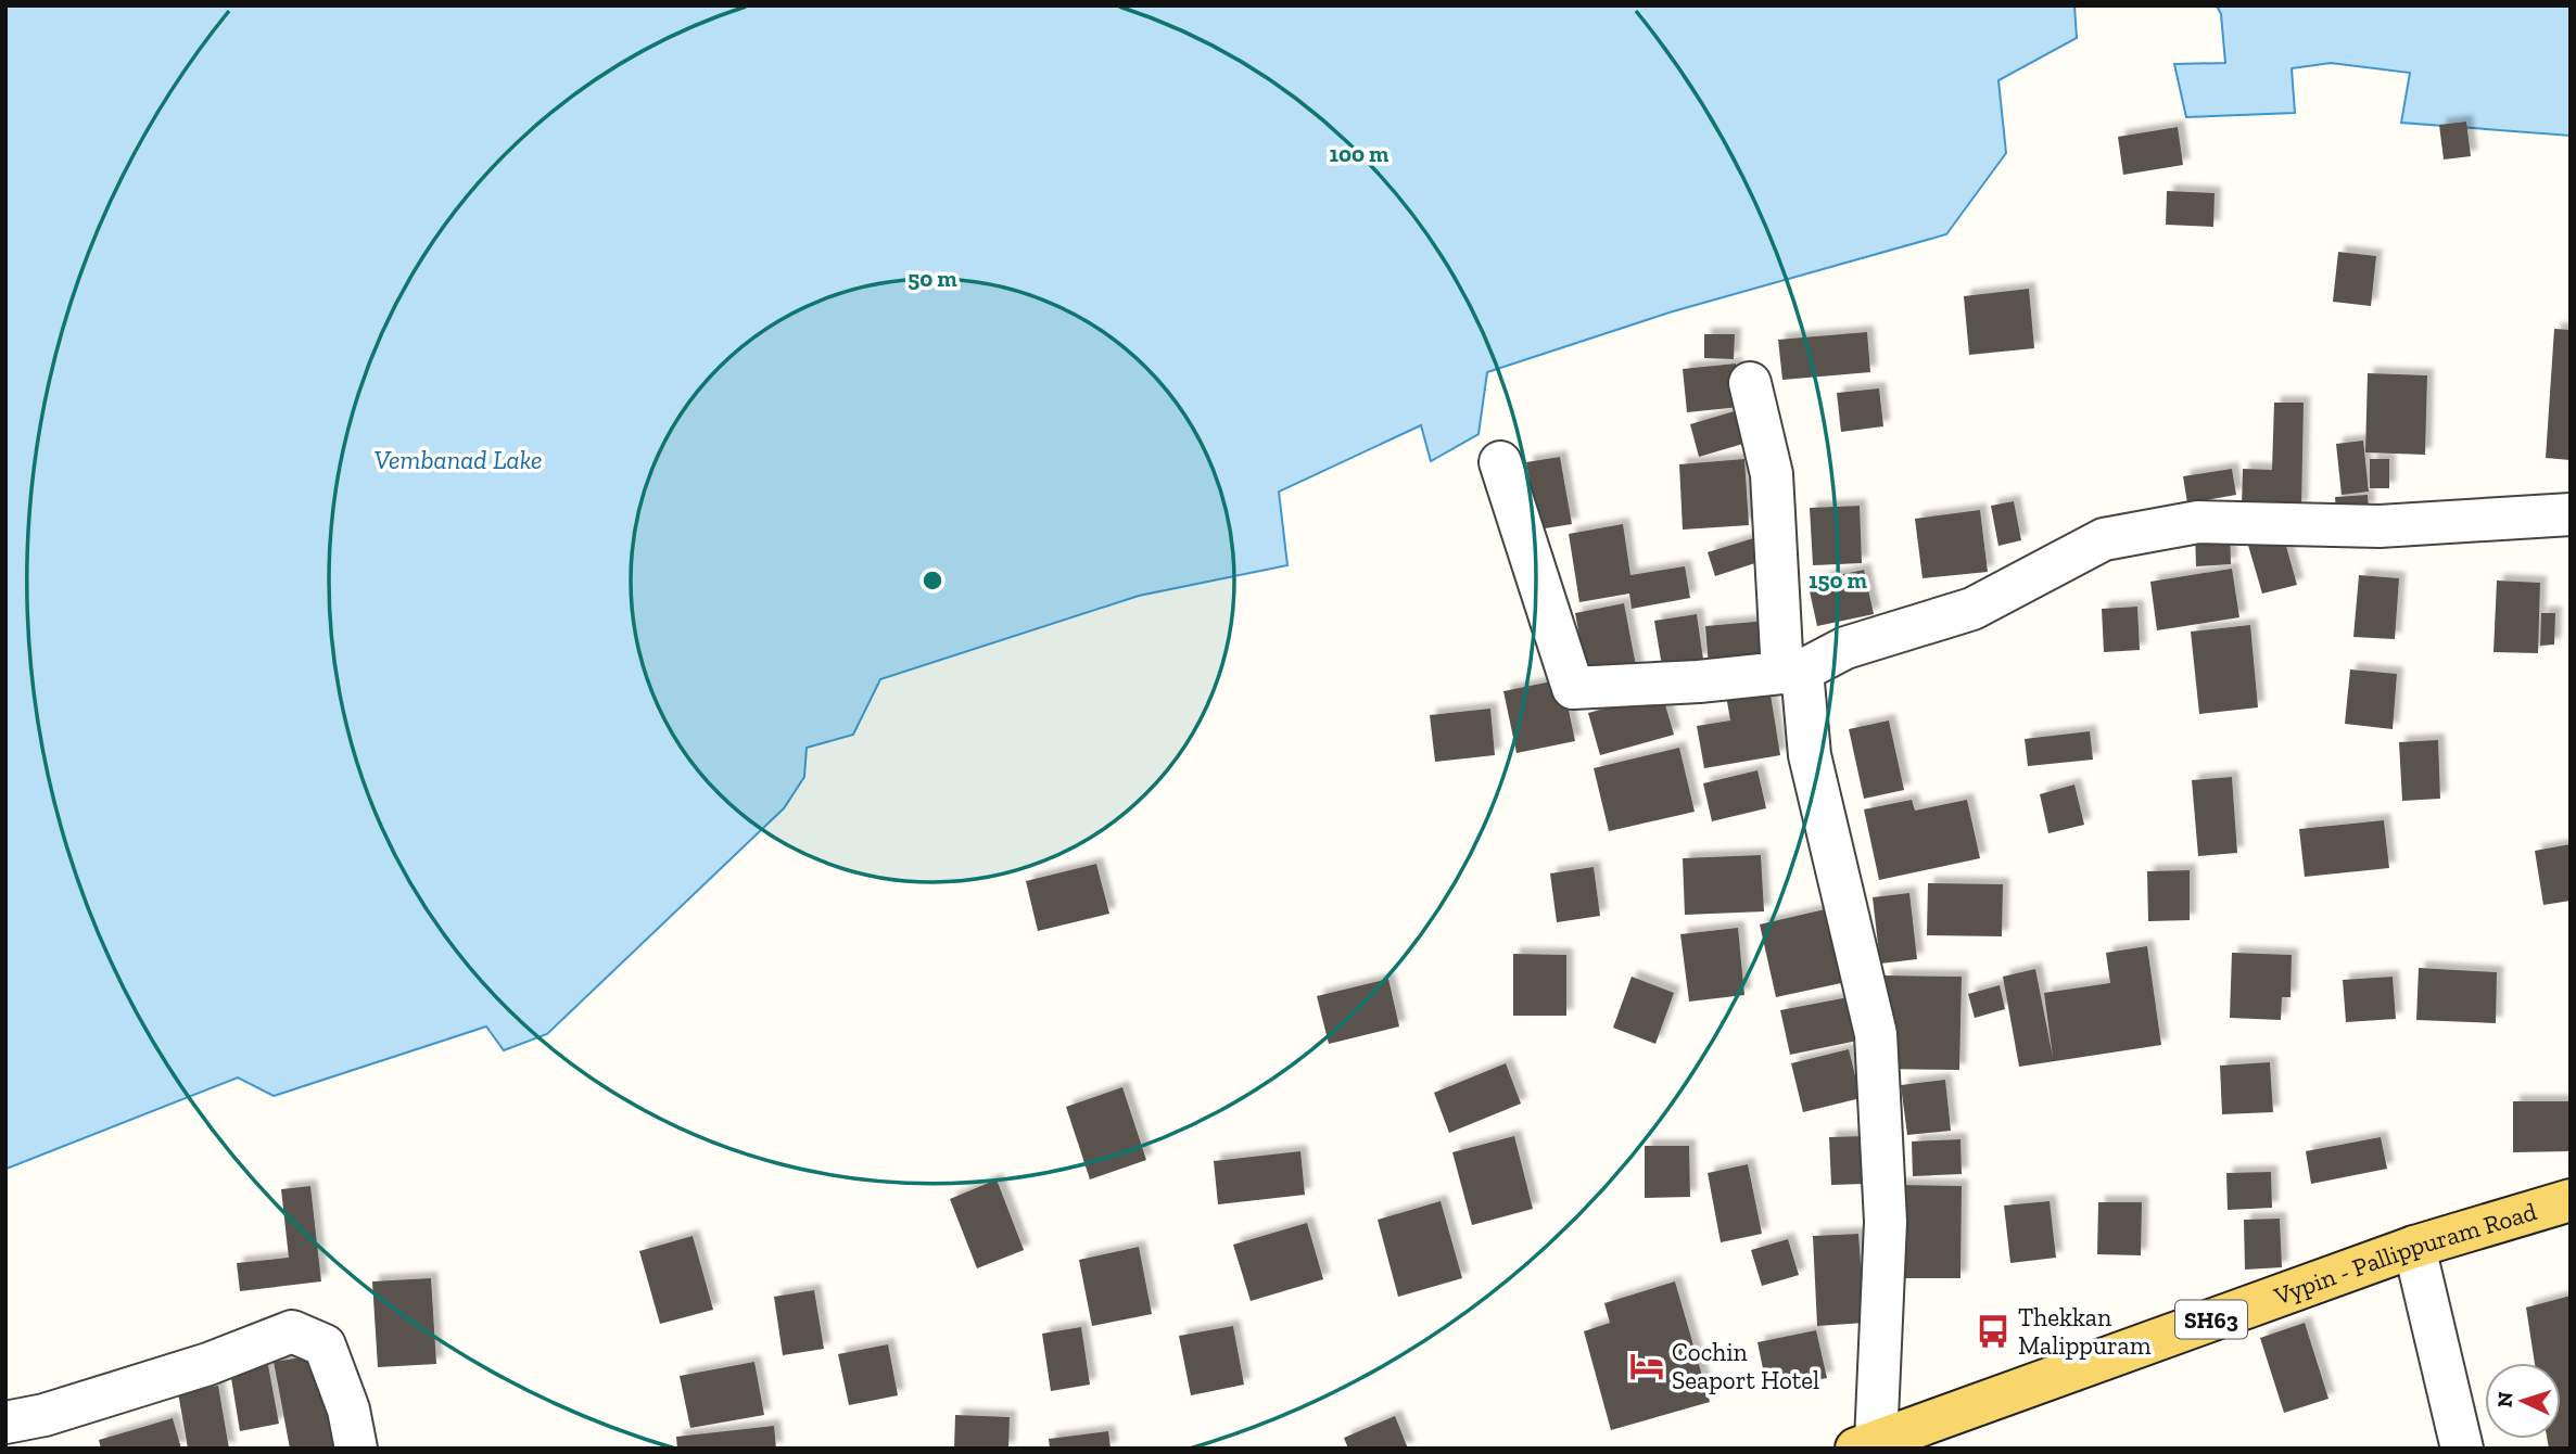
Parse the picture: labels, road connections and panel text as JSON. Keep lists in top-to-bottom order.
{
  "streets": {
    "main road": ["Vypin - Pallippuram Road", "SH63"]
  },
  "water": ["Vembanad Lake"],
  "places": {
    "bus stop": ["Thekkan Malippuram"],
    "hotel": ["Cochin Seaport Hotel"]
  },
  "north": "left",
  "rings": ["100 m", "50 m", "150 m"]
}
